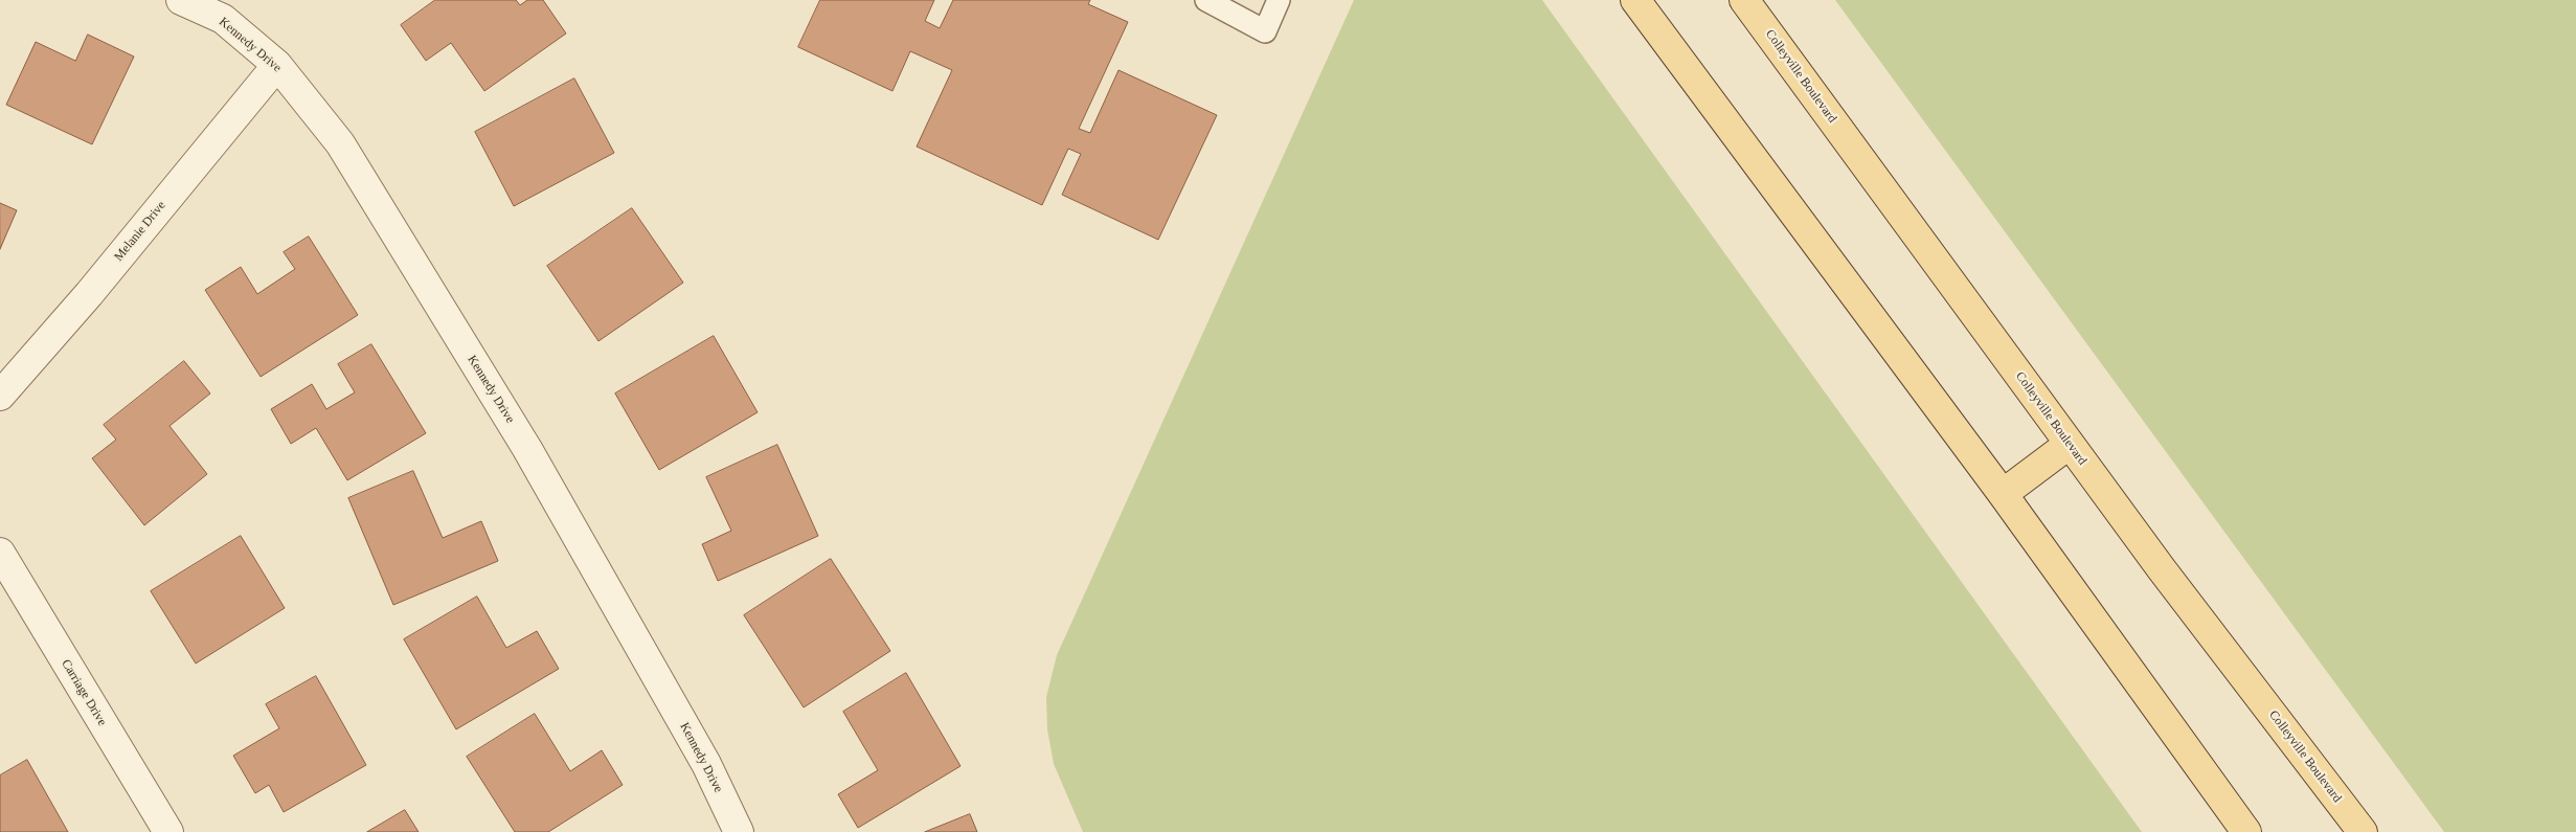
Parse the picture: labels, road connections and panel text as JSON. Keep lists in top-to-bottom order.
{
  "streets": {
    "main road": ["Colleyville Boulevard"],
    "street": ["Kennedy Drive", "Melanie Drive", "Carriage Drive"]
  },
  "crossings": [
    ["Kennedy Drive", "Melanie Drive"]
  ]
}
